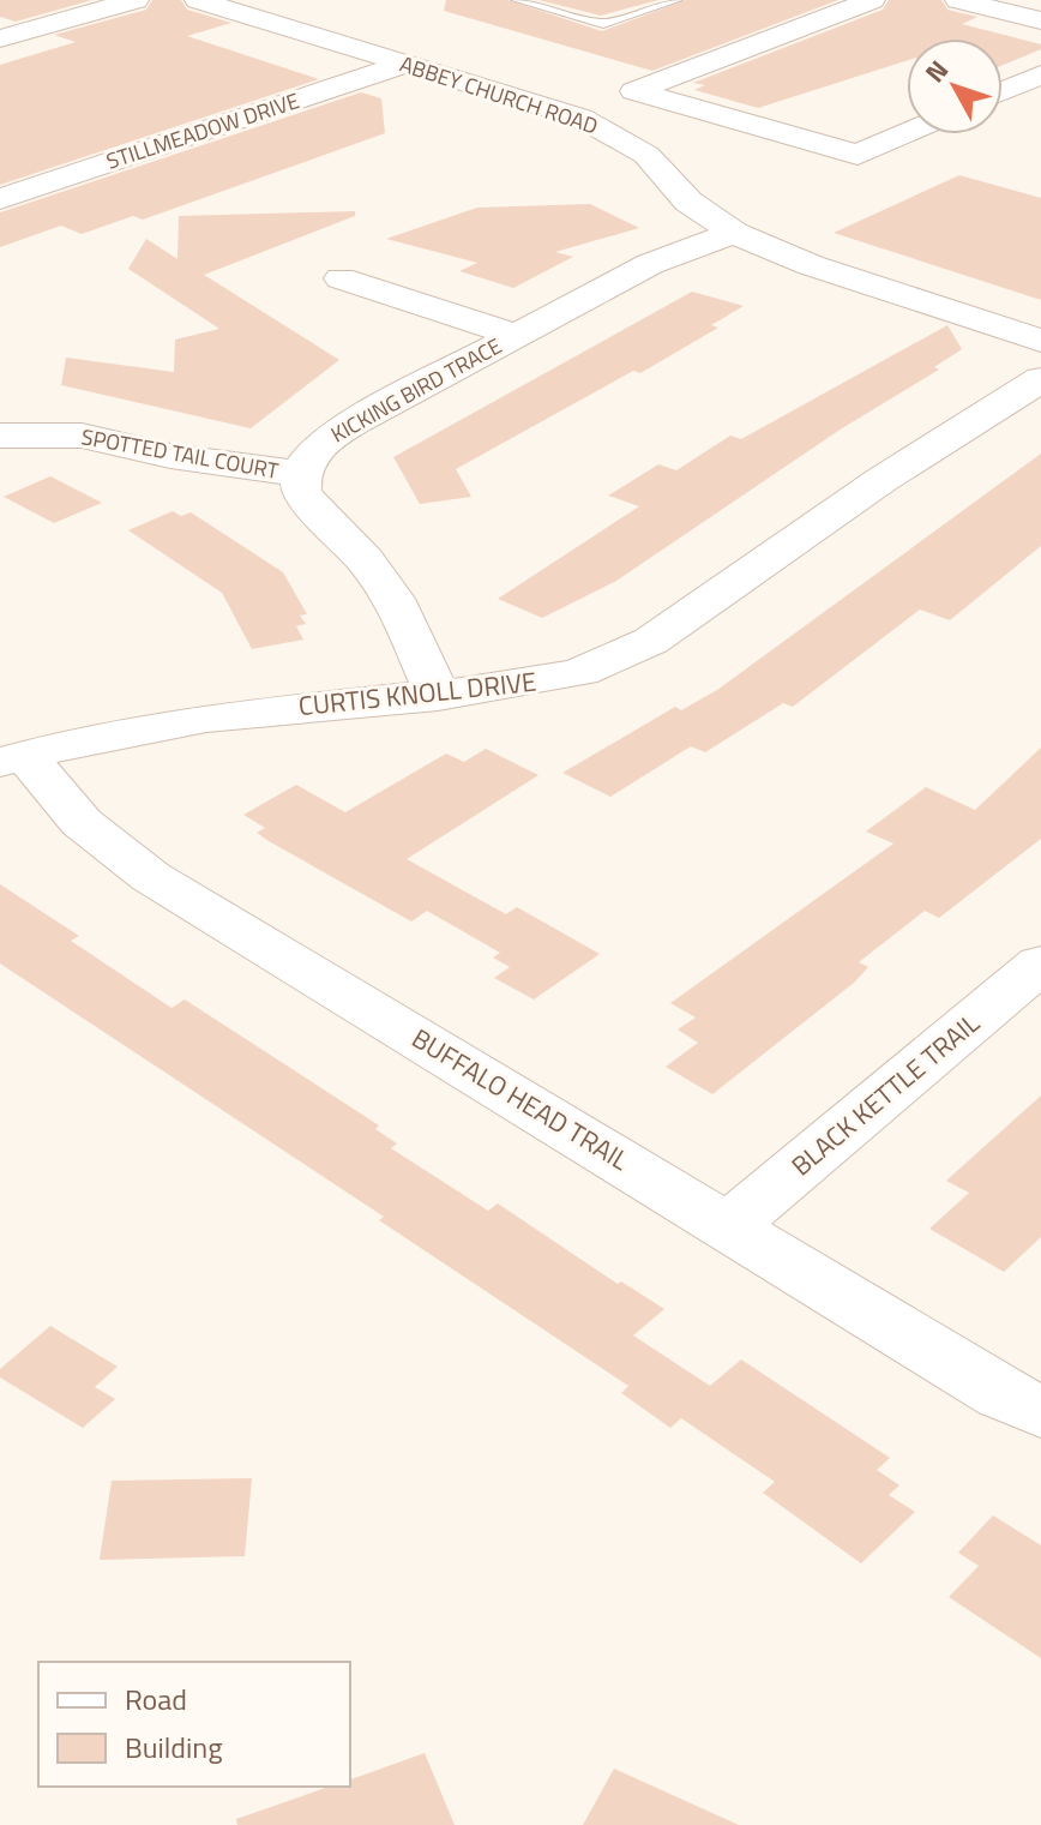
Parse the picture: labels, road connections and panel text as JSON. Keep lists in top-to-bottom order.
{
  "streets": {
    "street": [
      "ABBEY CHURCH ROAD",
      "STILLMEADOW DRIVE",
      "KICKING BIRD TRACE",
      "SPOTTED TAIL COURT",
      "CURTIS KNOLL DRIVE",
      "BLACK KETTLE TRAIL",
      "BUFFALO HEAD TRAIL"
    ]
  },
  "crossings": [
    ["ABBEY CHURCH ROAD", "STILLMEADOW DRIVE"],
    ["ABBEY CHURCH ROAD", "KICKING BIRD TRACE"],
    ["KICKING BIRD TRACE", "SPOTTED TAIL COURT"],
    ["CURTIS KNOLL DRIVE", "BUFFALO HEAD TRAIL"],
    ["BLACK KETTLE TRAIL", "BUFFALO HEAD TRAIL"]
  ],
  "legend": ["Road", "Building"],
  "north": "top left"
}
